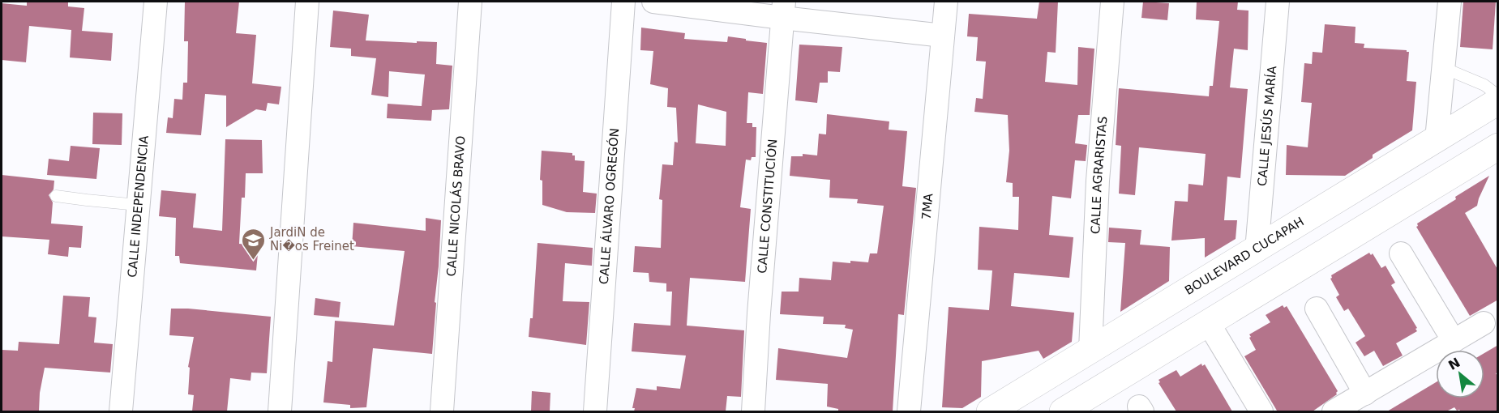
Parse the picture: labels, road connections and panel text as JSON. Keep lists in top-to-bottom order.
{
  "streets": {
    "main road": ["BOULEVARD CUCAPAH"],
    "street": [
      "CALLE JESÚS MARÍA",
      "CALLE AGRARISTAS",
      "CALLE INDEPENDENCIA",
      "CALLE NICOLÁS BRAVO",
      "CALLE ÁLVARO OGREGÓN",
      "CALLE CONSTITUCIÓN",
      "7MA"
    ]
  },
  "crossings": [
    ["CALLE JESÚS MARÍA", "BOULEVARD CUCAPAH"],
    ["CALLE AGRARISTAS", "BOULEVARD CUCAPAH"]
  ],
  "places": {
    "school or university": ["JardiN de Ni�os Freinet"]
  },
  "north": "top left"
}
